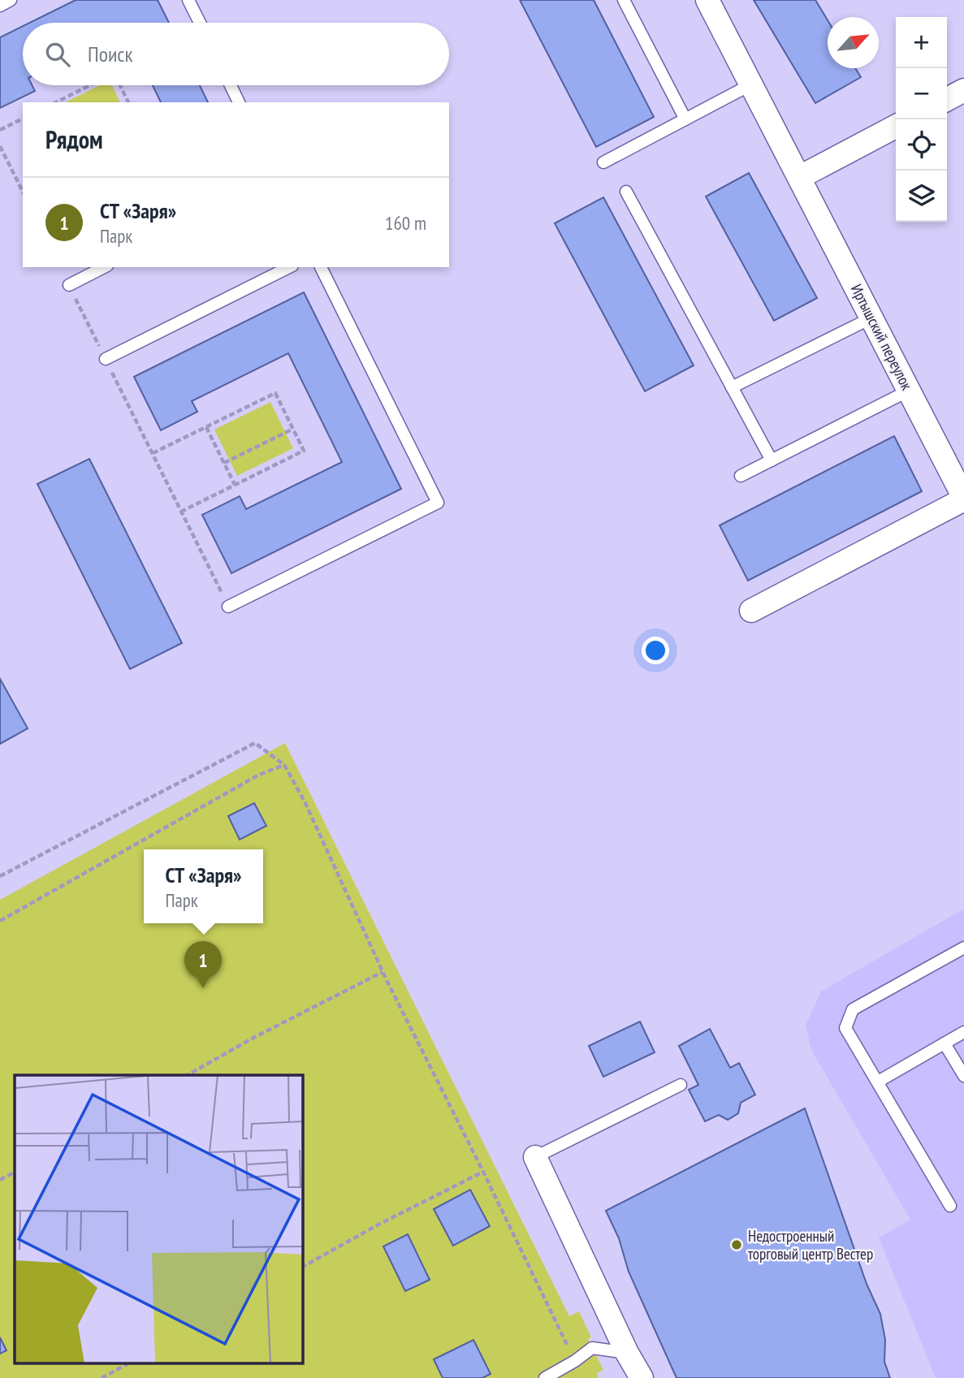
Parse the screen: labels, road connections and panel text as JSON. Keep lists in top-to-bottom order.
{
  "streets": {
    "street": ["Иртышский переулок"]
  },
  "places": ["Недостроенный торговый центр Вестер"],
  "north": "top right",
  "page": {
    "map_buttons": ["+", "−"],
    "search": "Поиск",
    "heading": "Рядом",
    "list": [
      {
        "mark": "1",
        "name": "СТ «Заря»",
        "note": "Парк",
        "value": "160 m"
      }
    ],
    "popup": ["СТ «Заря»", "Парк"],
    "pins": "1"
  }
}
